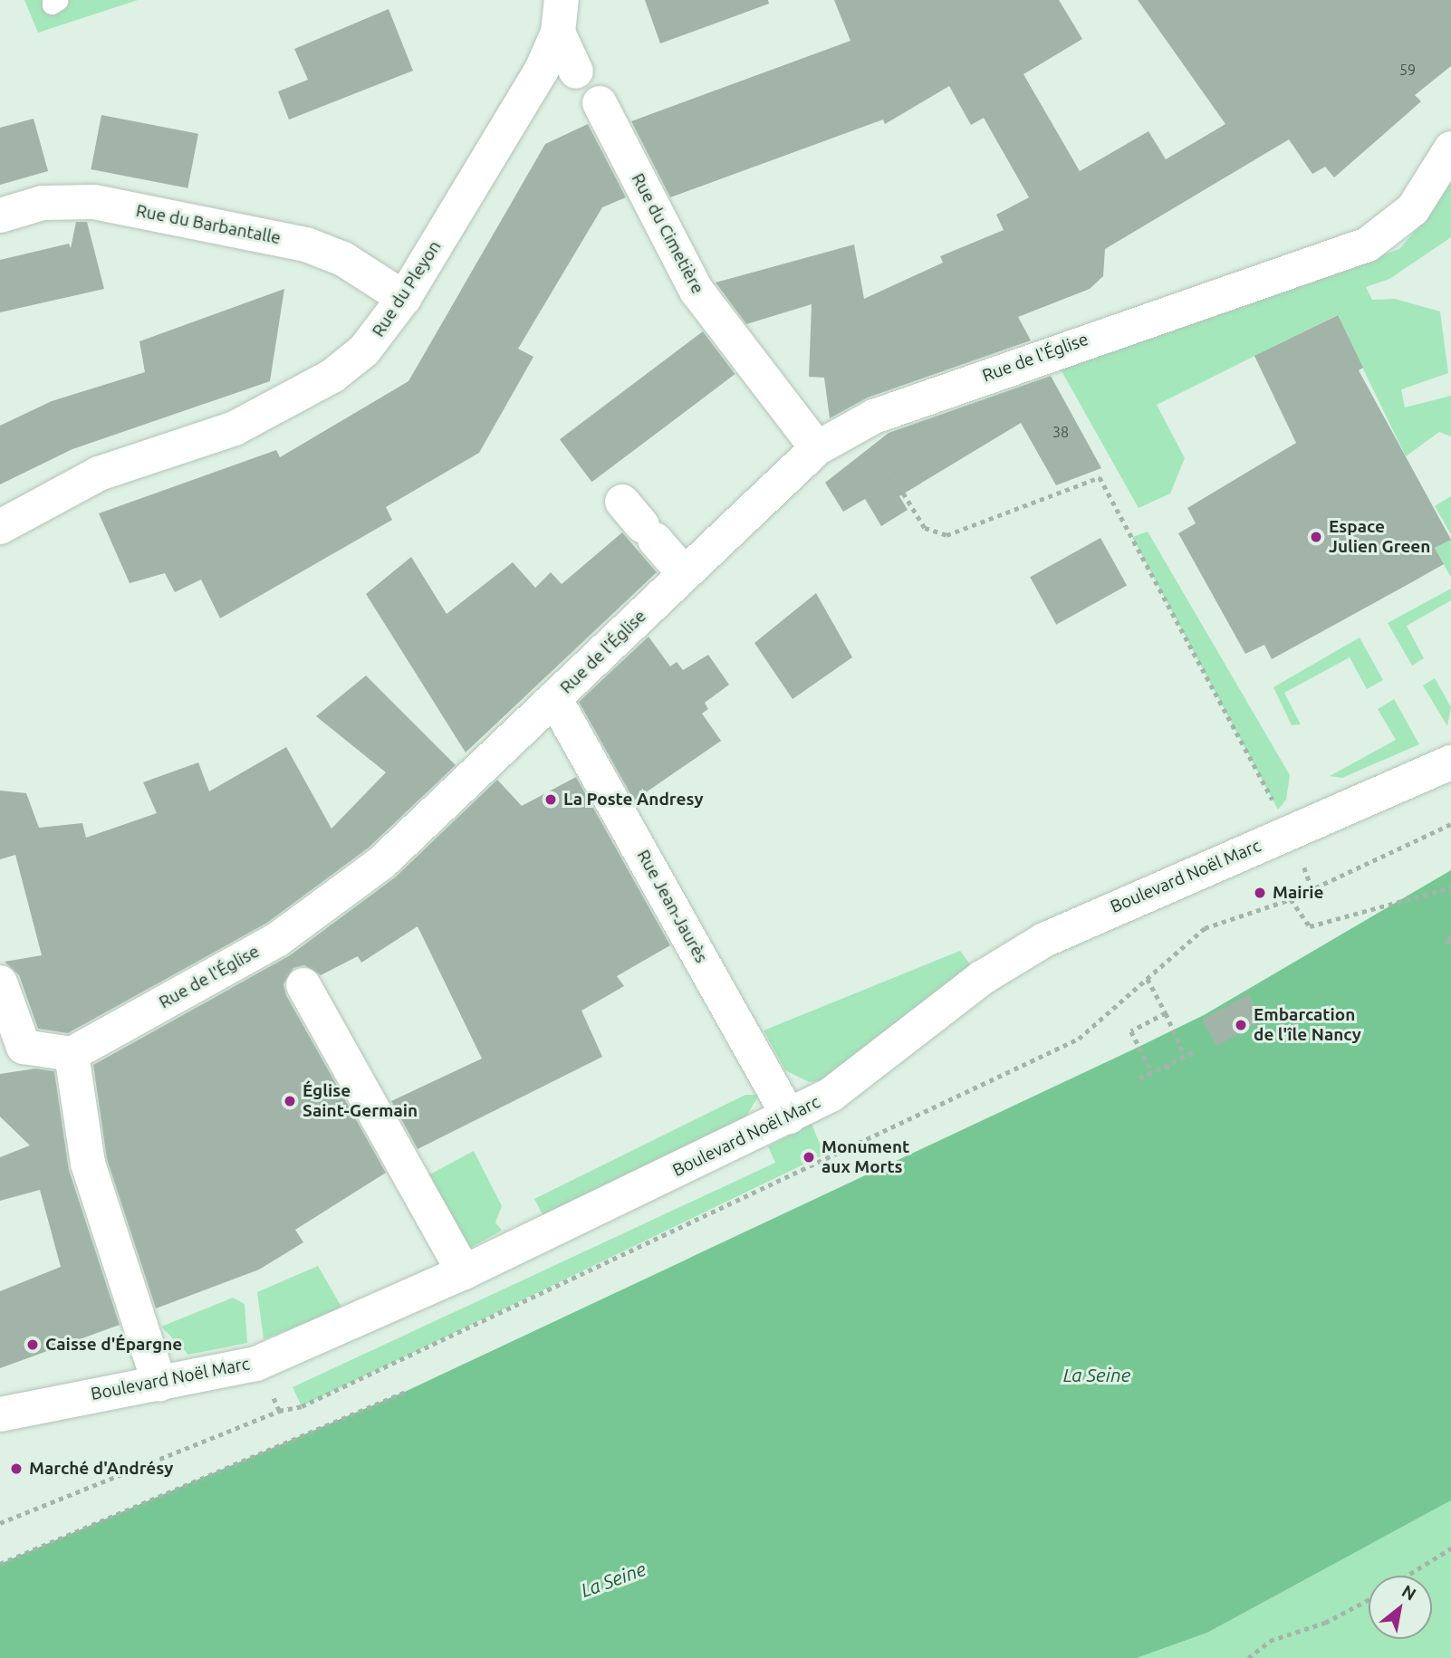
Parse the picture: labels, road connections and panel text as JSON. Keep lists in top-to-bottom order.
{
  "streets": {
    "street": [
      "Rue du Barbantalle",
      "Rue du Cimetière",
      "Rue du Pleyon",
      "Rue de l'Église",
      "Boulevard Noël Marc",
      "Rue Jean-Jaurès"
    ]
  },
  "crossings": [
    ["Rue du Barbantalle", "Rue du Pleyon"],
    ["Rue du Cimetière", "Rue de l'Église"],
    ["Rue de l'Église", "Rue Jean-Jaurès"],
    ["Boulevard Noël Marc", "Rue Jean-Jaurès"]
  ],
  "water": ["La Seine"],
  "places": [
    "Espace Julien Green",
    "La Poste Andresy",
    "Mairie",
    "Embarcation de l'île Nancy",
    "Église Saint-Germain",
    "Monument aux Morts",
    "Caisse d'Épargne",
    "Marché d'Andrésy"
  ],
  "house_numbers": ["59", "38"],
  "north": "top right"
}
